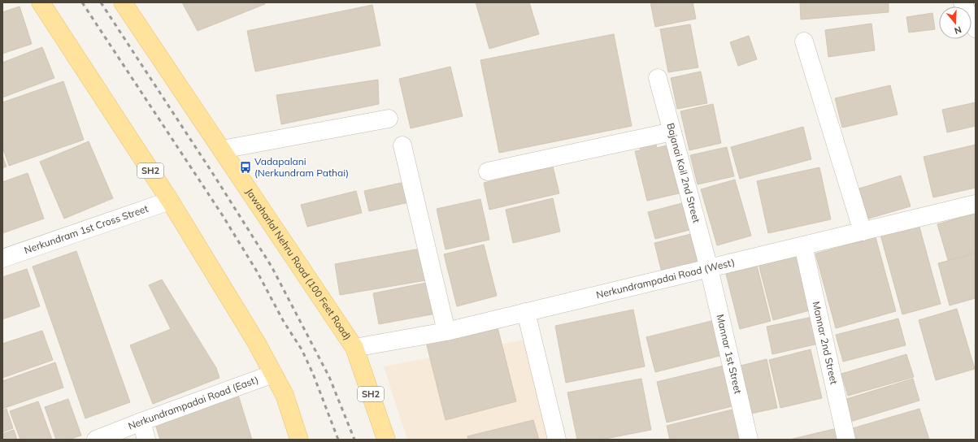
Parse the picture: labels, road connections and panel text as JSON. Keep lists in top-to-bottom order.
{
  "streets": {
    "main road": ["SH2", "Jawaharlal Nehru Road (100 Feet Road)"],
    "street": [
      "Bajanai Koil 2nd Street",
      "Nerkundram 1st Cross Street",
      "Nerkundrampadai Road (West)",
      "Mannar 2nd Street",
      "Mannar 1st Street",
      "Nerkundrampadai Road (East)"
    ]
  },
  "crossings": [
    ["SH2", "Nerkundram 1st Cross Street"],
    ["SH2", "Nerkundrampadai Road (East)"],
    ["Bajanai Koil 2nd Street", "Nerkundrampadai Road (West)"],
    ["Bajanai Koil 2nd Street", "Mannar 1st Street"],
    ["Jawaharlal Nehru Road (100 Feet Road)", "Nerkundrampadai Road (West)"],
    ["Nerkundrampadai Road (West)", "Mannar 2nd Street"],
    ["Nerkundrampadai Road (West)", "Mannar 1st Street"]
  ],
  "places": {
    "bus stop": ["Vadapalani (Nerkundram Pathai)"]
  },
  "north": "bottom"
}
